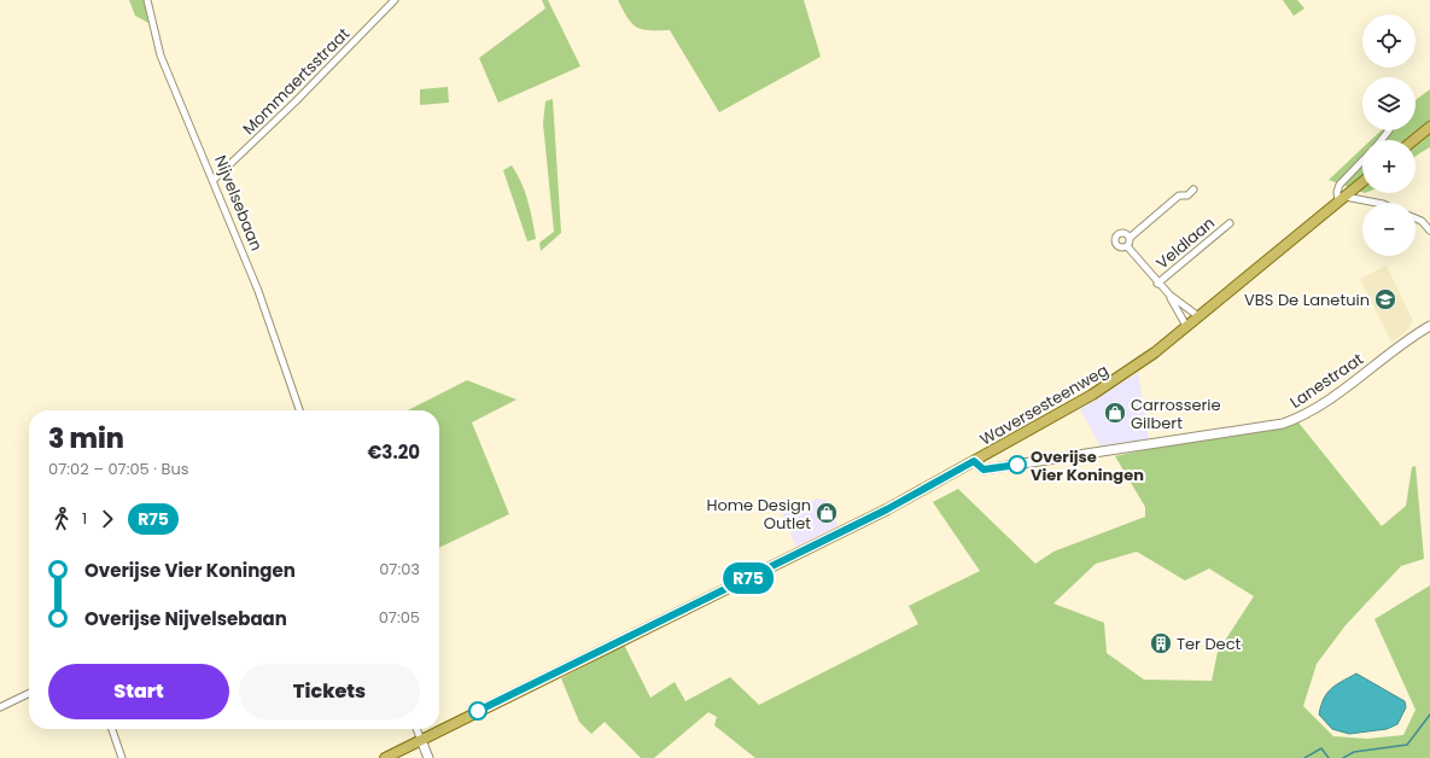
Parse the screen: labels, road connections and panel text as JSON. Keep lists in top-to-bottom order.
{
  "streets": {
    "main road": ["Waversesteenweg"],
    "street": [
      "Mommaertsstraat",
      "Nijvelsebaan",
      "Veldlaan",
      "Lanestraat"
    ]
  },
  "crossings": [
    ["Mommaertsstraat", "Nijvelsebaan"],
    ["Veldlaan", "Waversesteenweg"],
    ["Lanestraat", "Waversesteenweg"]
  ],
  "places": {
    "school or university": ["VBS De Lanetuin"],
    "shop": ["Carrosserie Gilbert", "Home Design Outlet"],
    "other": ["Overijse Vier Koningen"],
    "building": ["Ter Dect"]
  },
  "lines": ["bus line R75"],
  "page": {
    "on_map": "R75",
    "map_buttons": ["+", "−"],
    "heading": ["3 min", "07:02 – 07:05 · Bus", "€3.20"],
    "legs": ["1", "R75"],
    "list": [
      {
        "name": "Overijse Vier Koningen",
        "value": "07:03"
      },
      {
        "name": "Overijse Nijvelsebaan",
        "value": "07:05"
      }
    ],
    "buttons": ["Start", "Tickets"]
  }
}
